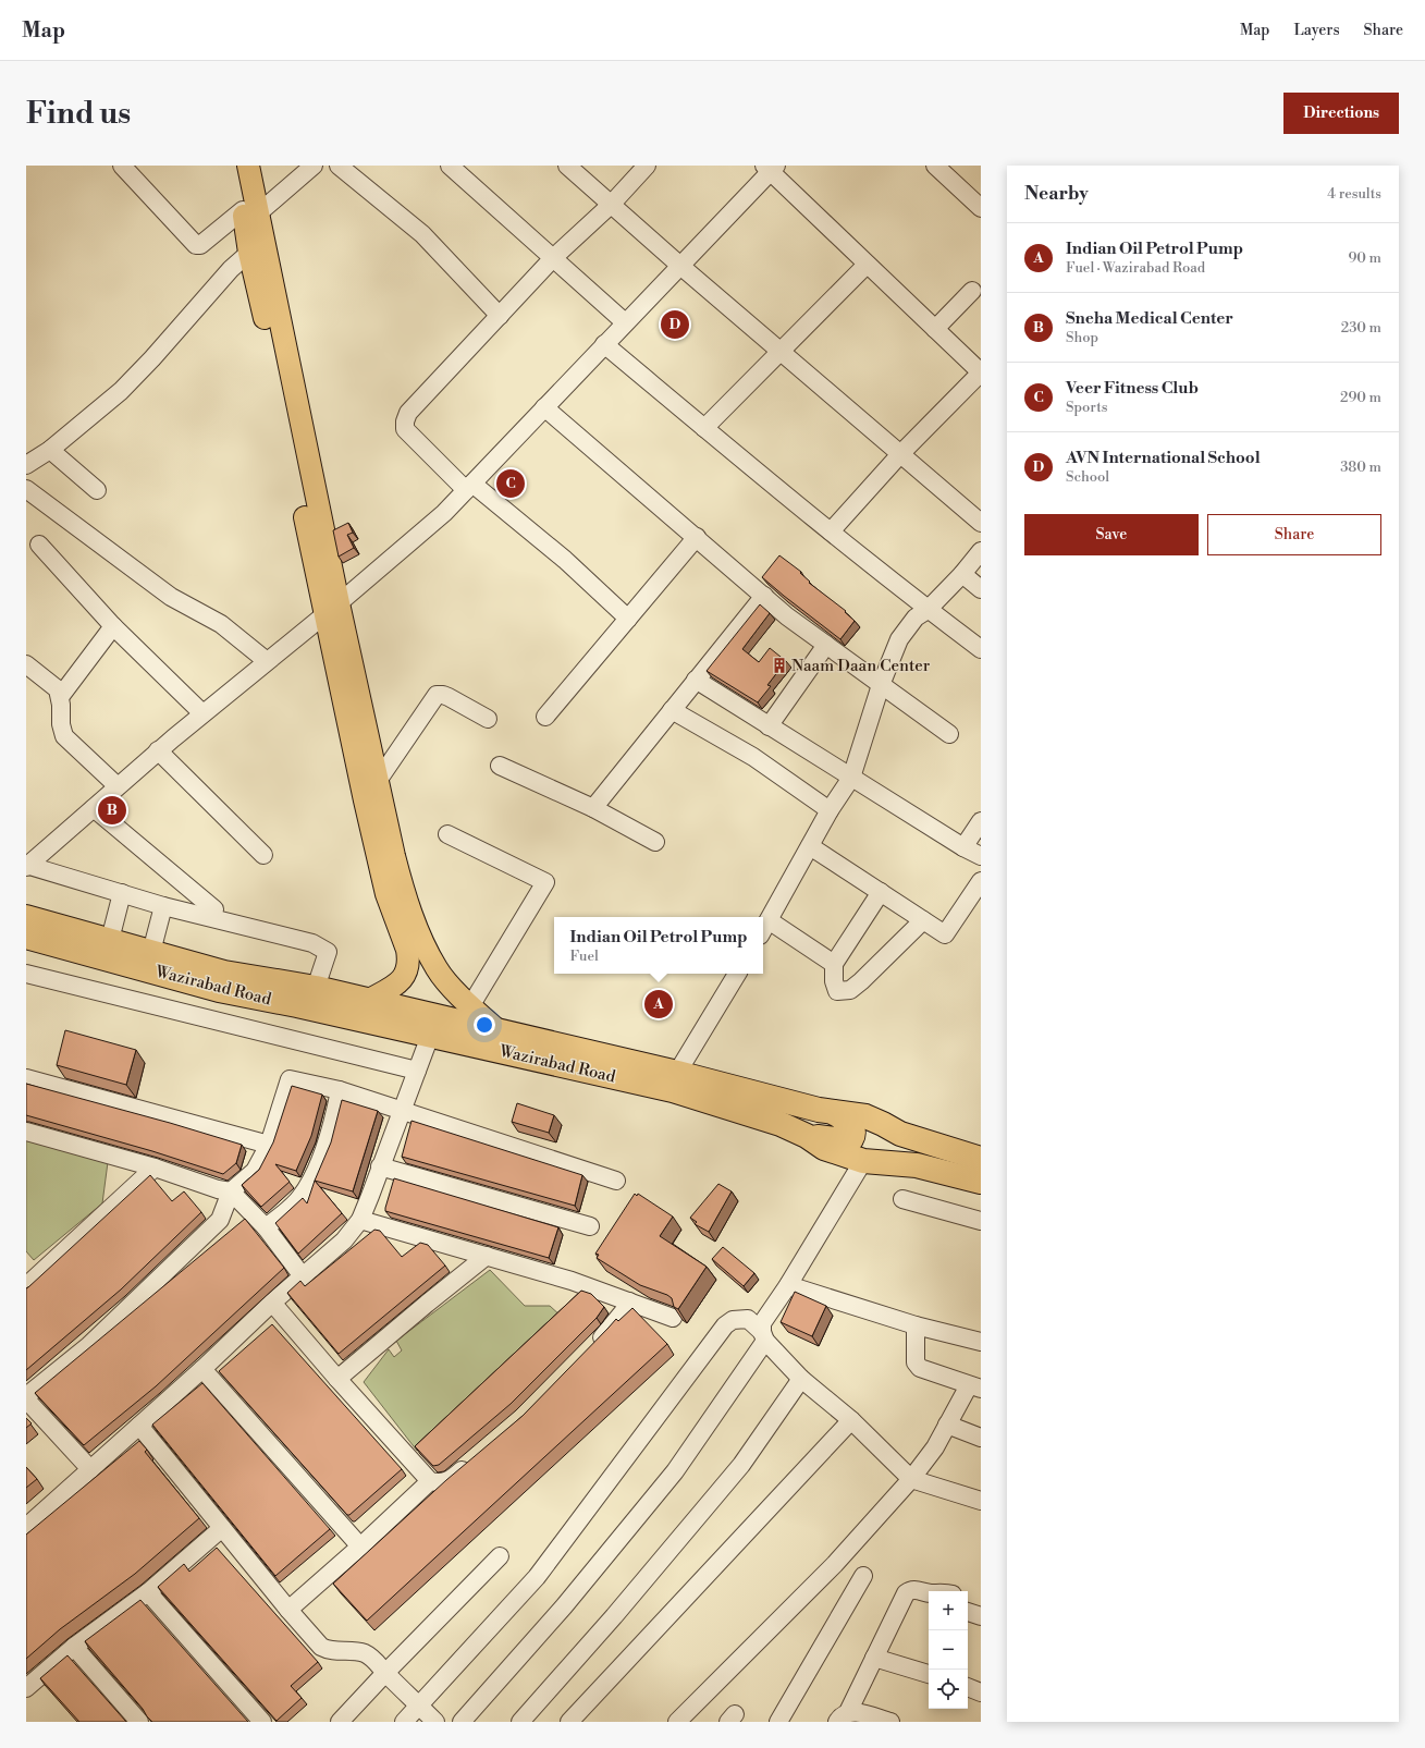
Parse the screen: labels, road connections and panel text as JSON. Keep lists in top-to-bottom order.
{
  "streets": {
    "highway": ["Wazirabad Road"]
  },
  "places": {
    "building": ["Naam Daan Center"]
  },
  "page": {
    "header": "Map",
    "nav": ["Map", "Layers", "Share"],
    "buttons": [
      "Directions",
      ["Save", "Share"]
    ],
    "title": "Find us",
    "heading": ["Nearby", "4 results"],
    "list": [
      {
        "mark": "A",
        "name": "Indian Oil Petrol Pump",
        "note": "Fuel · Wazirabad Road",
        "value": "90 m"
      },
      {
        "mark": "B",
        "name": "Sneha Medical Center",
        "note": "Shop",
        "value": "230 m"
      },
      {
        "mark": "C",
        "name": "Veer Fitness Club",
        "note": "Sports",
        "value": "290 m"
      },
      {
        "mark": "D",
        "name": "AVN International School",
        "note": "School",
        "value": "380 m"
      }
    ],
    "pins": [
      "D",
      "C",
      "B",
      "A"
    ],
    "popup": ["Indian Oil Petrol Pump", "Fuel"],
    "map_buttons": ["+", "−"]
  }
}
